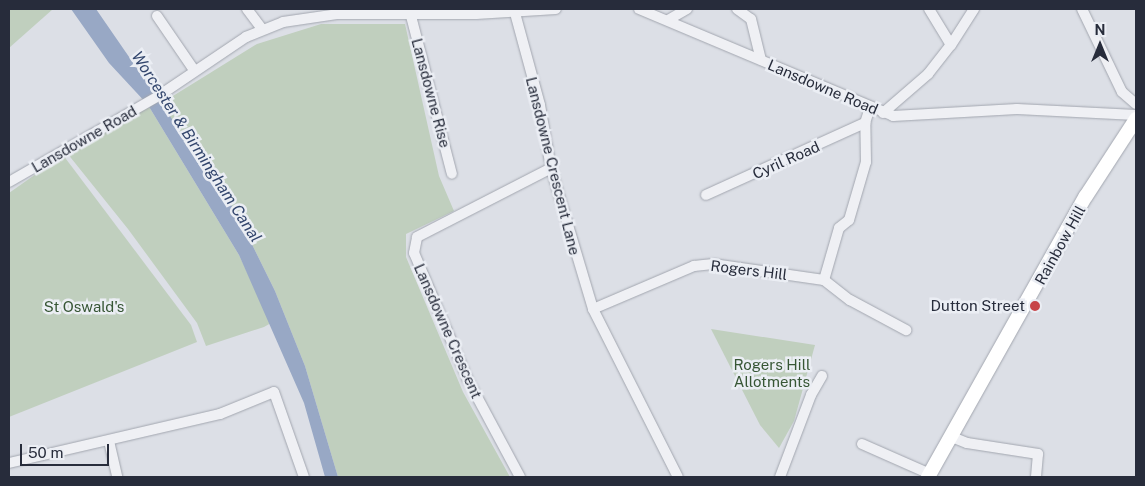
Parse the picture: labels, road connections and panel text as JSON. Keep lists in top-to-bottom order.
{
  "streets": {
    "main road": ["Rainbow Hill"],
    "street": [
      "Lansdowne Road",
      "Lansdowne Rise",
      "Cyril Road",
      "Lansdowne Crescent Lane",
      "Rogers Hill",
      "Lansdowne Crescent"
    ]
  },
  "crossings": [
    ["Lansdowne Road", "Lansdowne Rise"],
    ["Lansdowne Road", "Lansdowne Crescent Lane"],
    ["Lansdowne Road", "Rainbow Hill"],
    ["Lansdowne Crescent Lane", "Rogers Hill"],
    ["Lansdowne Crescent Lane", "Lansdowne Crescent"]
  ],
  "water": ["Worcester & Birmingham Canal"],
  "parks": ["St Oswald's", "Rogers Hill Allotments"],
  "places": ["Dutton Street"],
  "scale_bar": "50 m",
  "north": "top"
}
